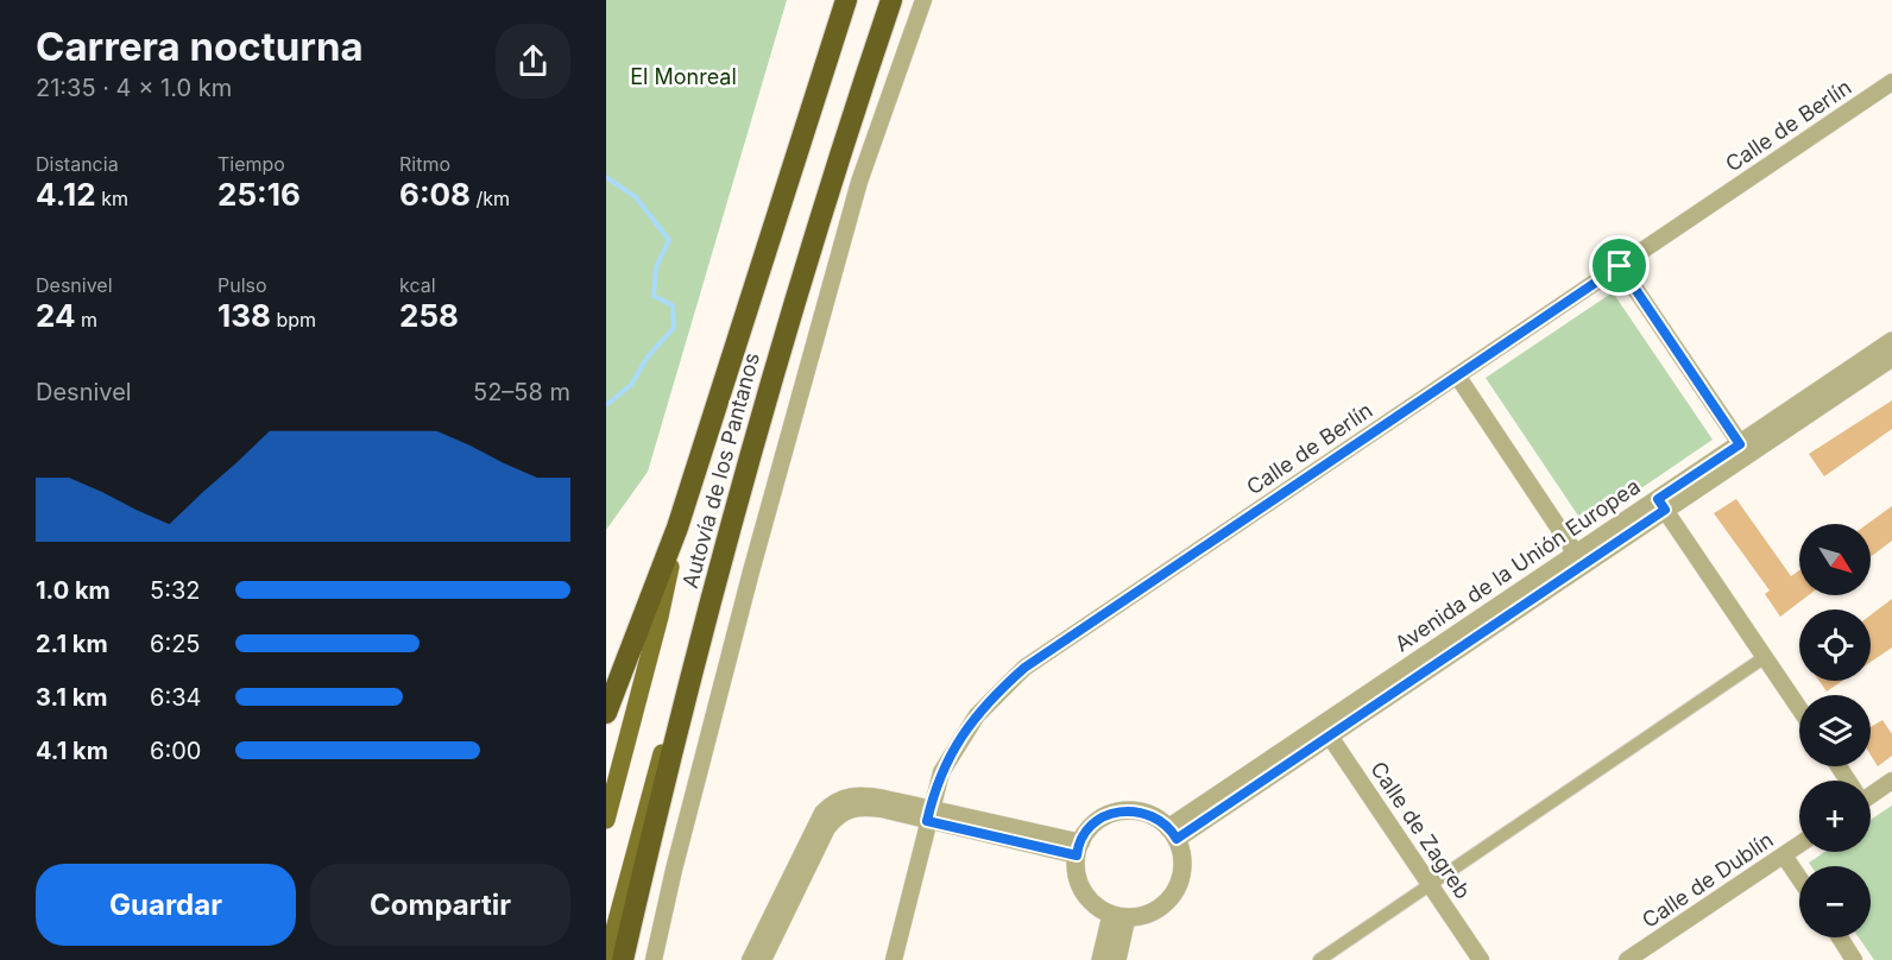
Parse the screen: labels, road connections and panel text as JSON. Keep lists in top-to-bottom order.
{
  "streets": {
    "highway": ["Autovía de los Pantanos"],
    "street": [
      "Calle de Berlín",
      "Avenida de la Unión Europea",
      "Calle de Zagreb",
      "Calle de Dublín"
    ]
  },
  "crossings": [
    ["Avenida de la Unión Europea", "Calle de Zagreb"]
  ],
  "parks": ["El Monreal"],
  "north": "bottom right",
  "page": {
    "heading": ["Carrera nocturna", "21:35 · 4 × 1.0 km"],
    "stats": [
      ["Distancia", "4.12 km"],
      ["Tiempo", "25:16"],
      ["Ritmo", "6:08 /km"],
      ["Desnivel", "24 m"],
      ["Pulso", "138 bpm"],
      ["kcal", "258"]
    ],
    "chart": ["Desnivel", "52–58 m"],
    "map_buttons": ["+", "−"],
    "list": [
      {
        "name": "1.0 km",
        "note": "5:32"
      },
      {
        "name": "2.1 km",
        "note": "6:25"
      },
      {
        "name": "3.1 km",
        "note": "6:34"
      },
      {
        "name": "4.1 km",
        "note": "6:00"
      }
    ],
    "buttons": ["Guardar", "Compartir"]
  }
}
